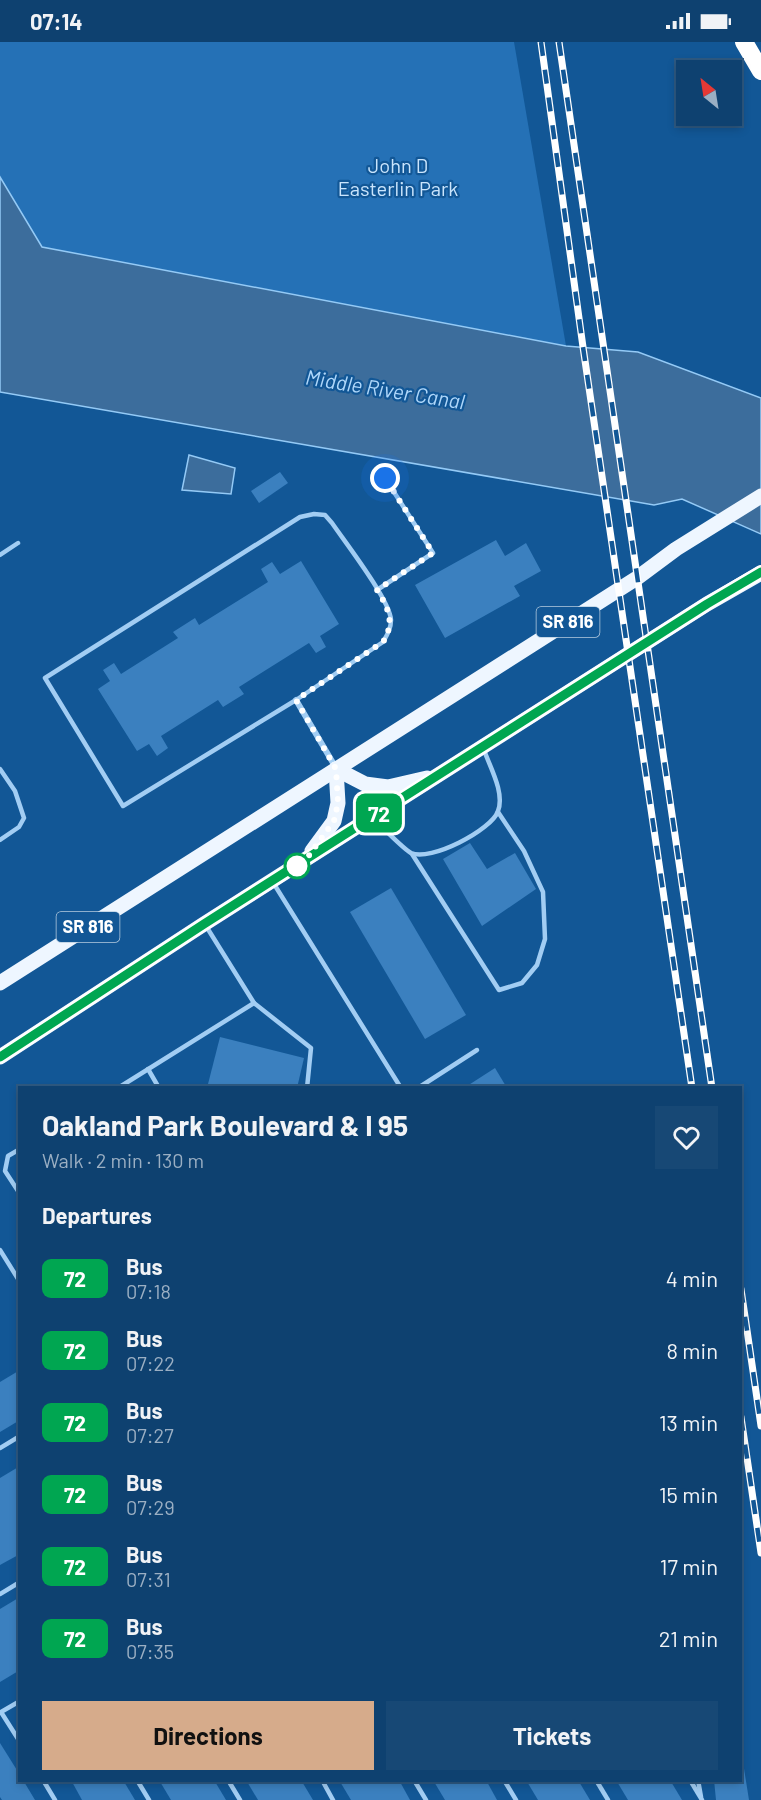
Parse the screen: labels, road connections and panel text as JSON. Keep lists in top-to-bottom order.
{
  "streets": {
    "main road": ["SR 816"]
  },
  "water": ["Middle River Canal"],
  "parks": ["John D Easterlin Park"],
  "lines": ["bus line 72"],
  "north": "top left",
  "page": {
    "status": "07:14",
    "on_map": "72",
    "heading": [
      ["Oakland Park Boulevard & I 95", "Walk · 2 min · 130 m"],
      "Departures"
    ],
    "list": [
      {
        "mark": "72",
        "name": "Bus",
        "note": "07:18",
        "value": "4 min"
      },
      {
        "mark": "72",
        "name": "Bus",
        "note": "07:22",
        "value": "8 min"
      },
      {
        "mark": "72",
        "name": "Bus",
        "note": "07:27",
        "value": "13 min"
      },
      {
        "mark": "72",
        "name": "Bus",
        "note": "07:29",
        "value": "15 min"
      },
      {
        "mark": "72",
        "name": "Bus",
        "note": "07:31",
        "value": "17 min"
      },
      {
        "mark": "72",
        "name": "Bus",
        "note": "07:35",
        "value": "21 min"
      }
    ],
    "buttons": ["Directions", "Tickets"]
  }
}
